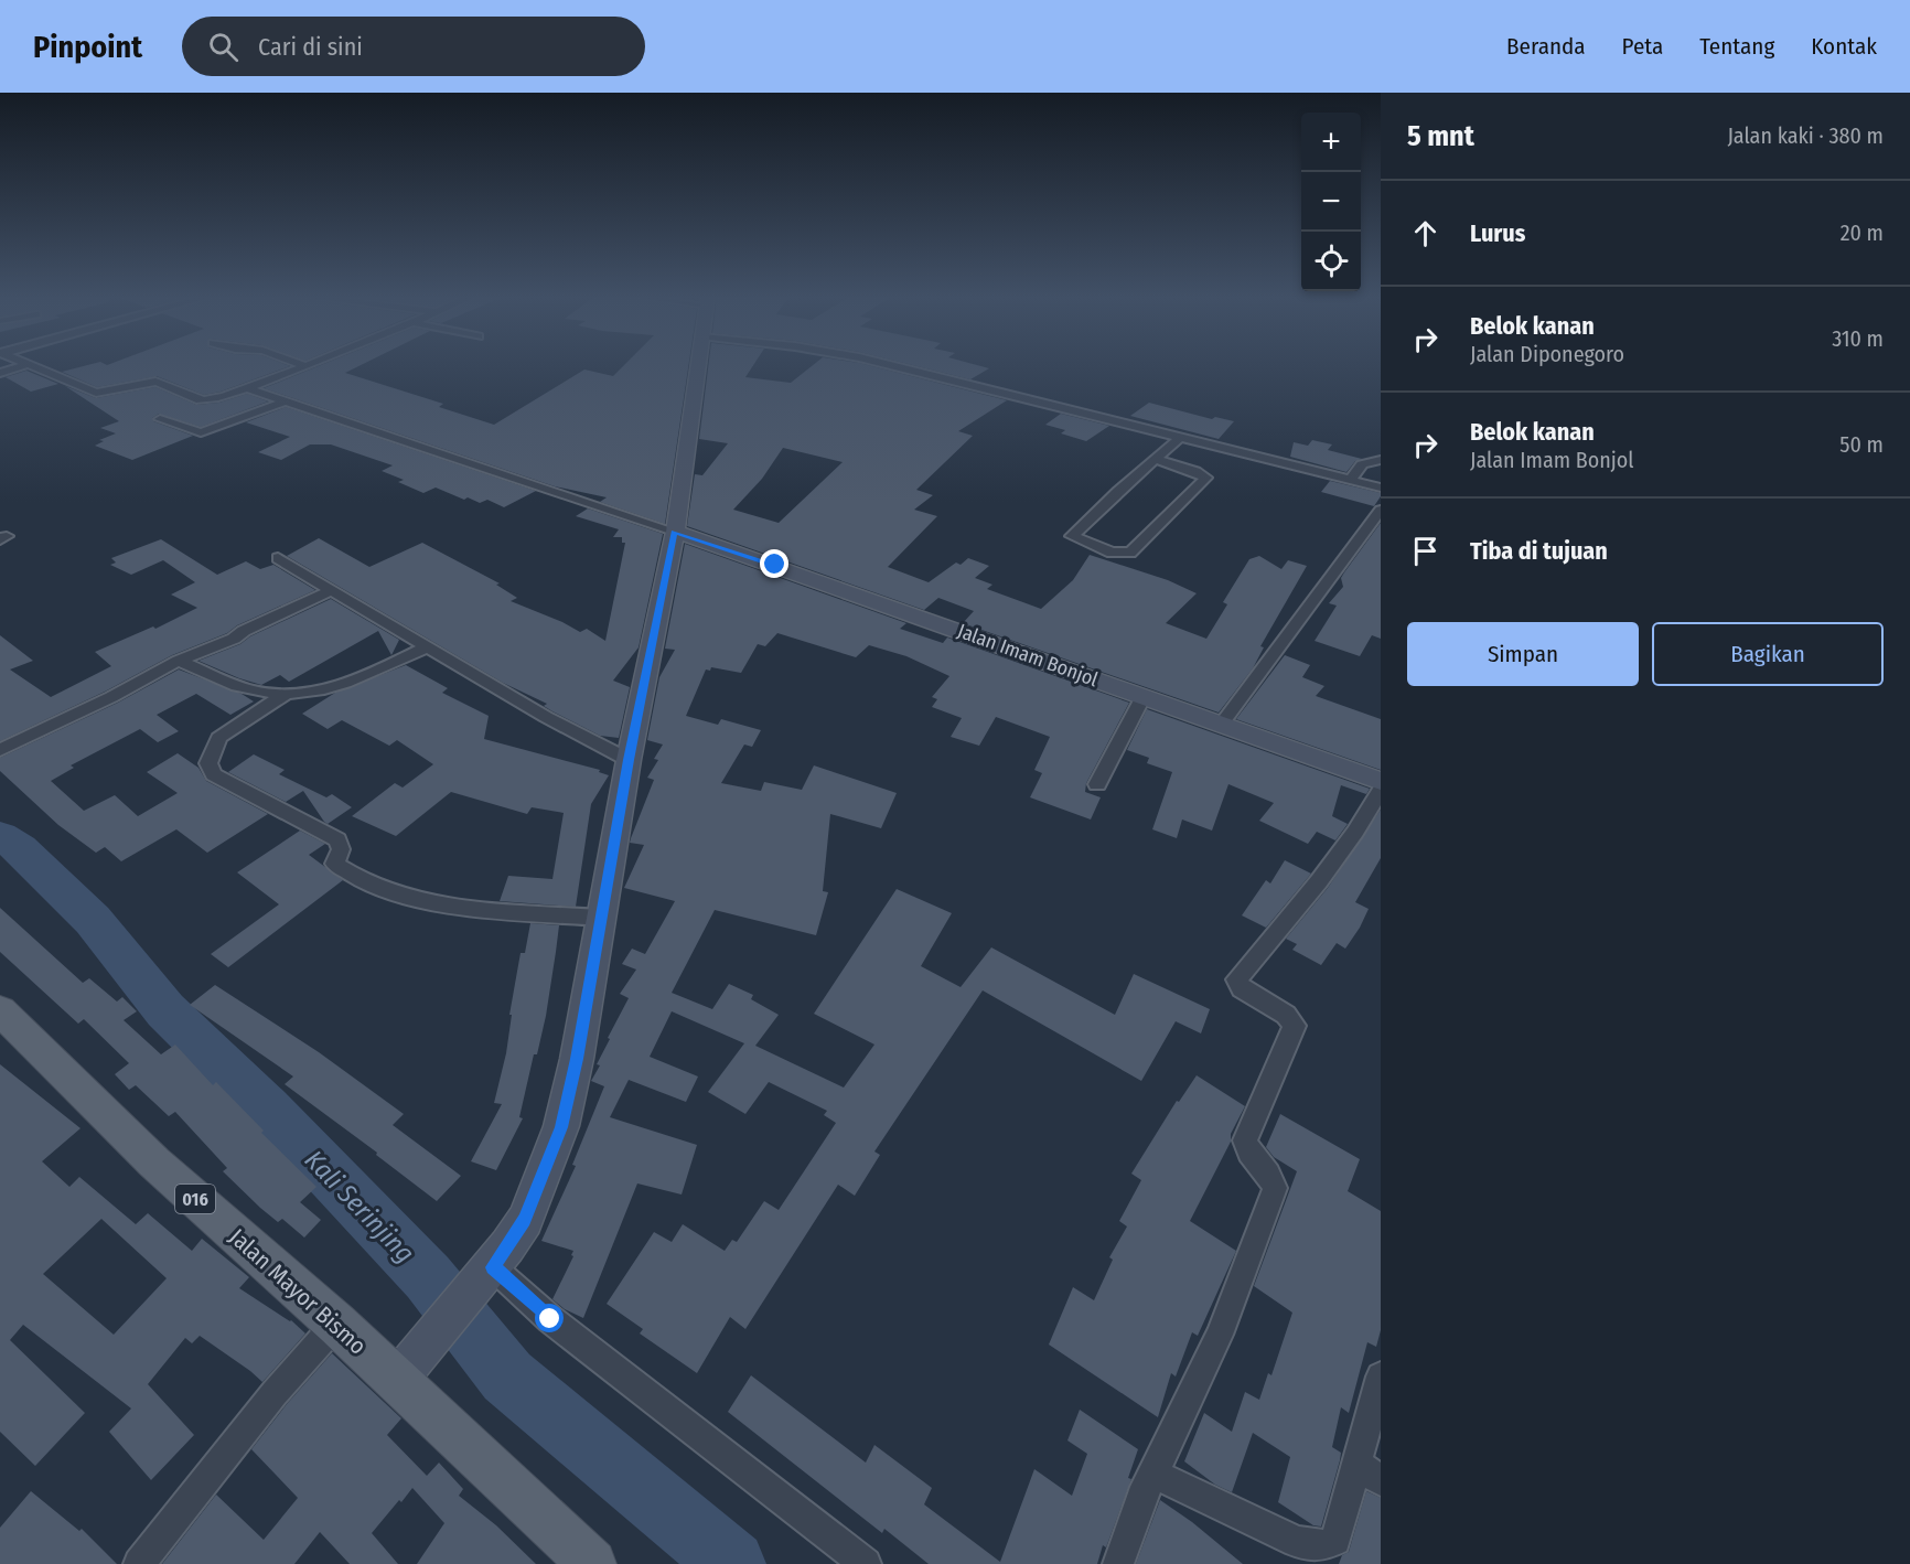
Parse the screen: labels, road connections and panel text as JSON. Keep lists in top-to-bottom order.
{
  "streets": {
    "main road": ["Jalan Imam Bonjol", "016", "Jalan Mayor Bismo"]
  },
  "crossings": [
    ["016", "Jalan Mayor Bismo"]
  ],
  "water": ["Kali Serinjing"],
  "page": {
    "header": "Pinpoint",
    "search": "Cari di sini",
    "nav": [
      "Beranda",
      "Peta",
      "Tentang",
      "Kontak"
    ],
    "heading": ["5 mnt", "Jalan kaki · 380 m"],
    "map_buttons": ["+", "−"],
    "list": [
      ["Lurus", "20 m"],
      ["Belok kanan", "Jalan Diponegoro", "310 m"],
      ["Belok kanan", "Jalan Imam Bonjol", "50 m"],
      "Tiba di tujuan"
    ],
    "buttons": ["Simpan", "Bagikan"]
  }
}
